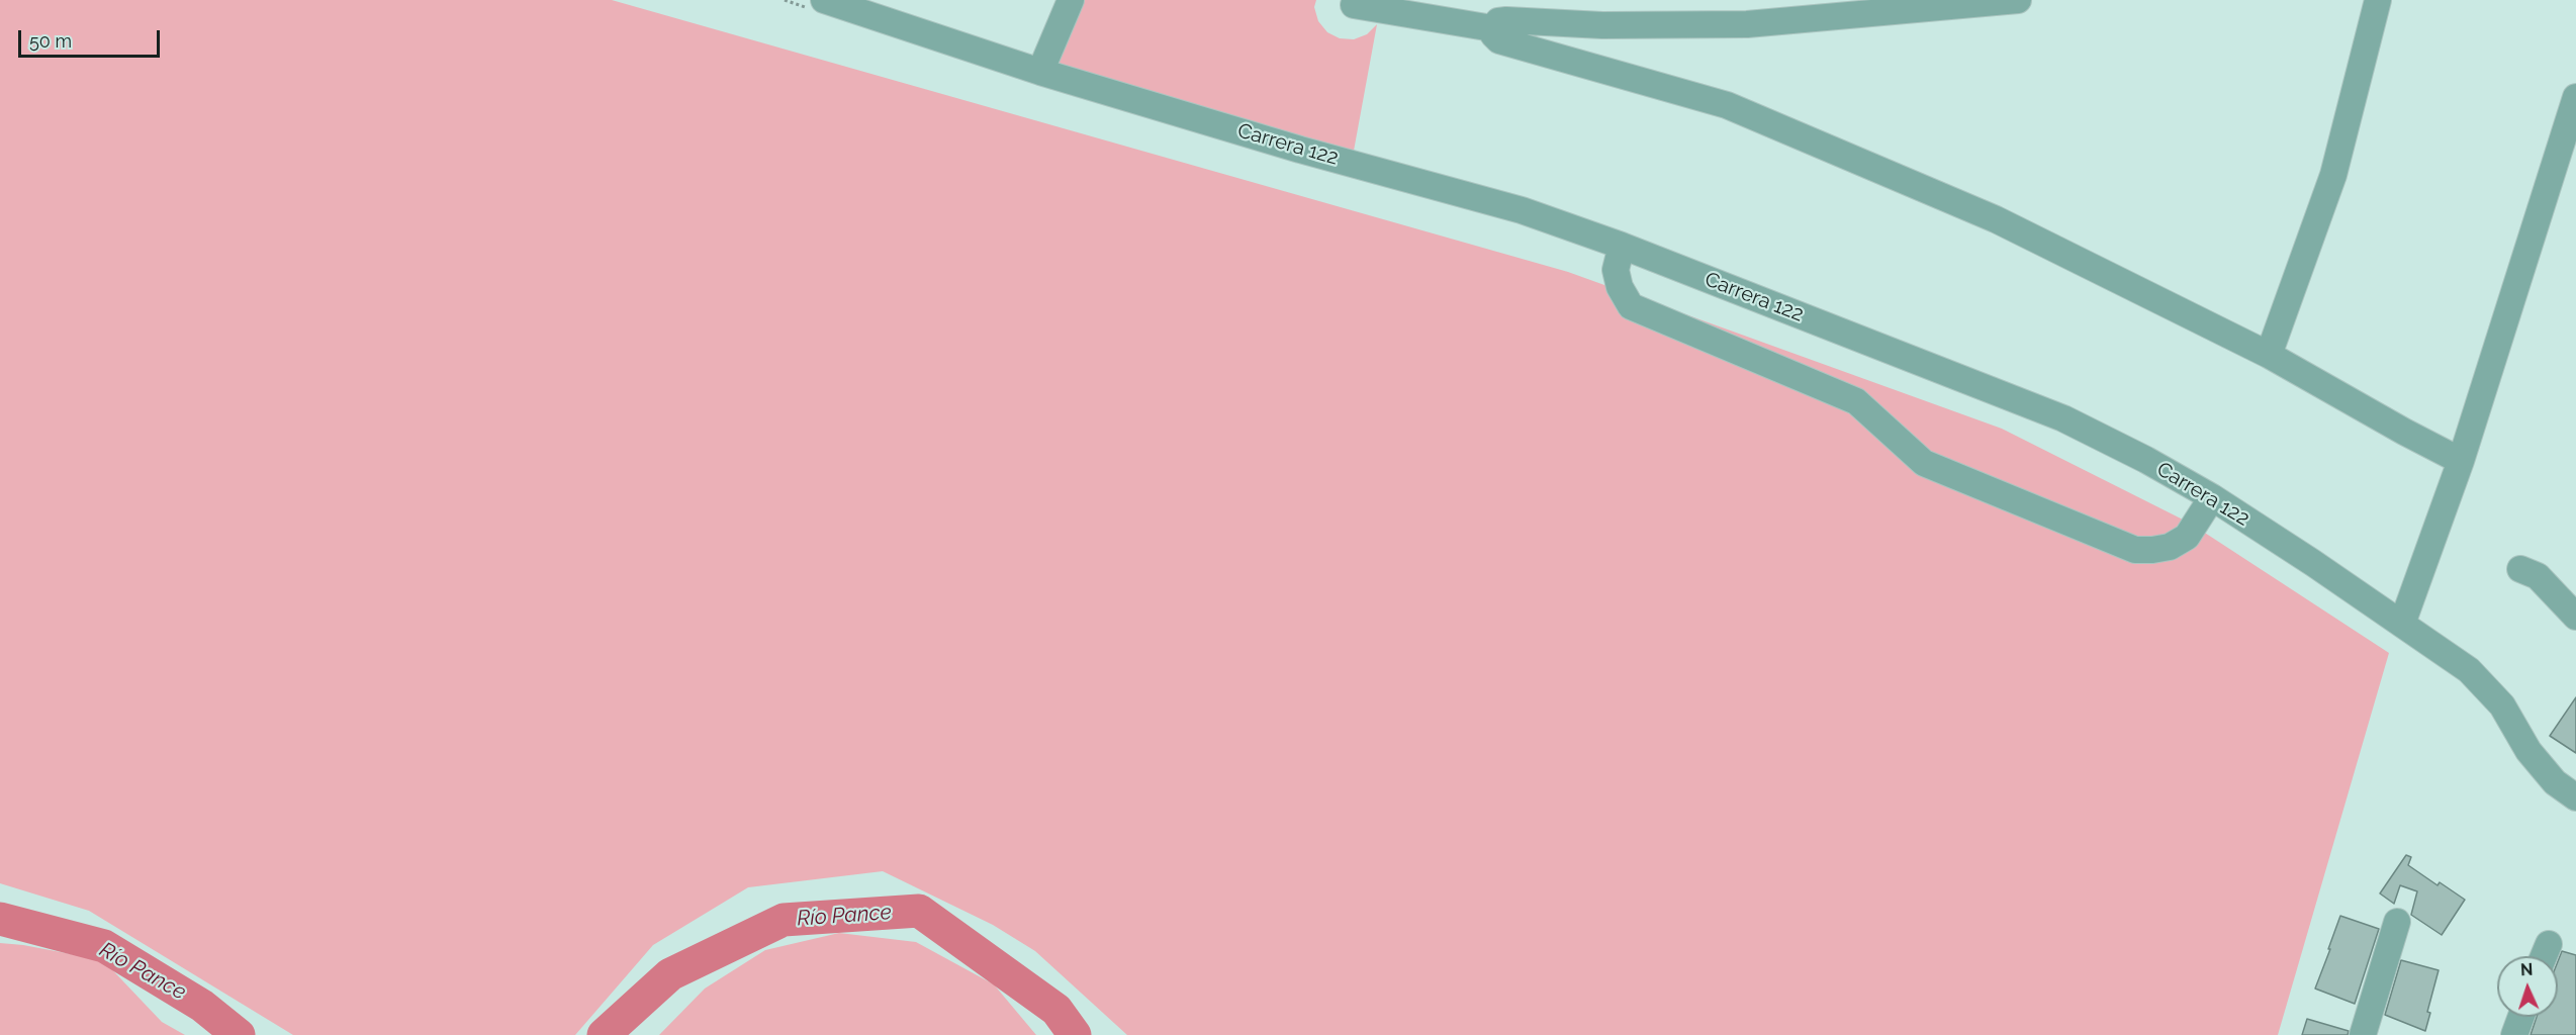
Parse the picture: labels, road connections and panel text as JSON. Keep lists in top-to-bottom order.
{
  "streets": {
    "street": ["Carrera 122"]
  },
  "water": ["Río Pance"],
  "scale_bar": "50 m",
  "north": "top"
}
